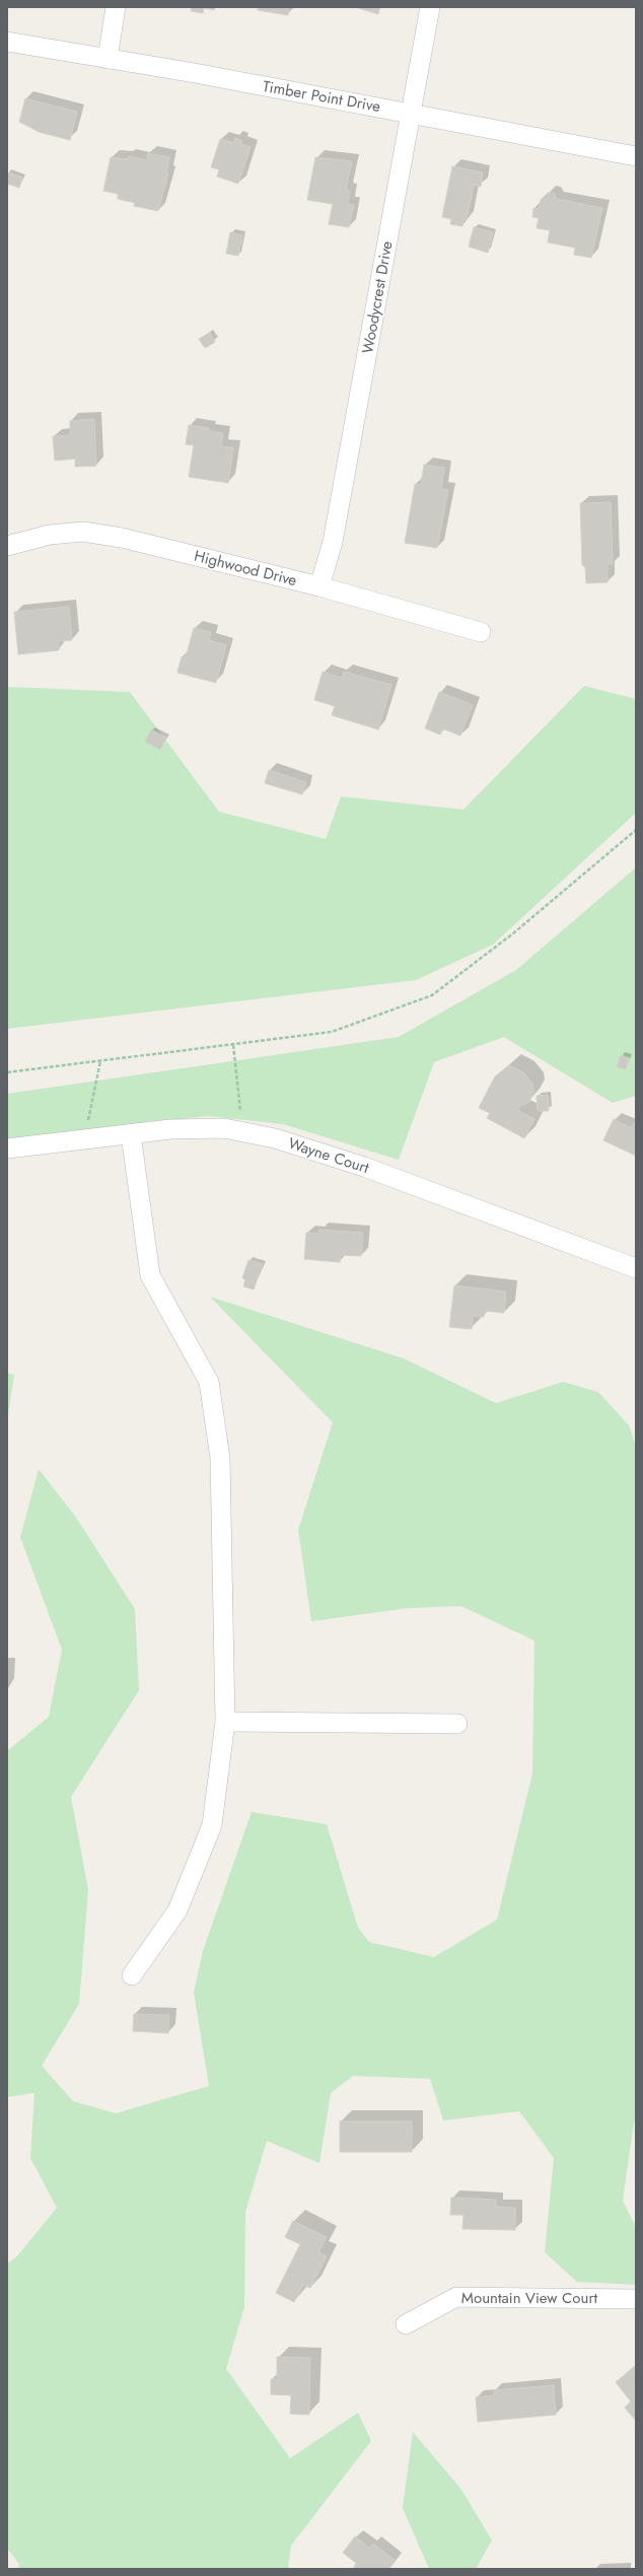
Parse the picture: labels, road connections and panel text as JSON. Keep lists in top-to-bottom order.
{
  "streets": {
    "street": [
      "Timber Point Drive",
      "Woodycrest Drive",
      "Highwood Drive",
      "Wayne Court",
      "Mountain View Court"
    ]
  },
  "crossings": [
    ["Timber Point Drive", "Woodycrest Drive"],
    ["Woodycrest Drive", "Highwood Drive"]
  ]
}
